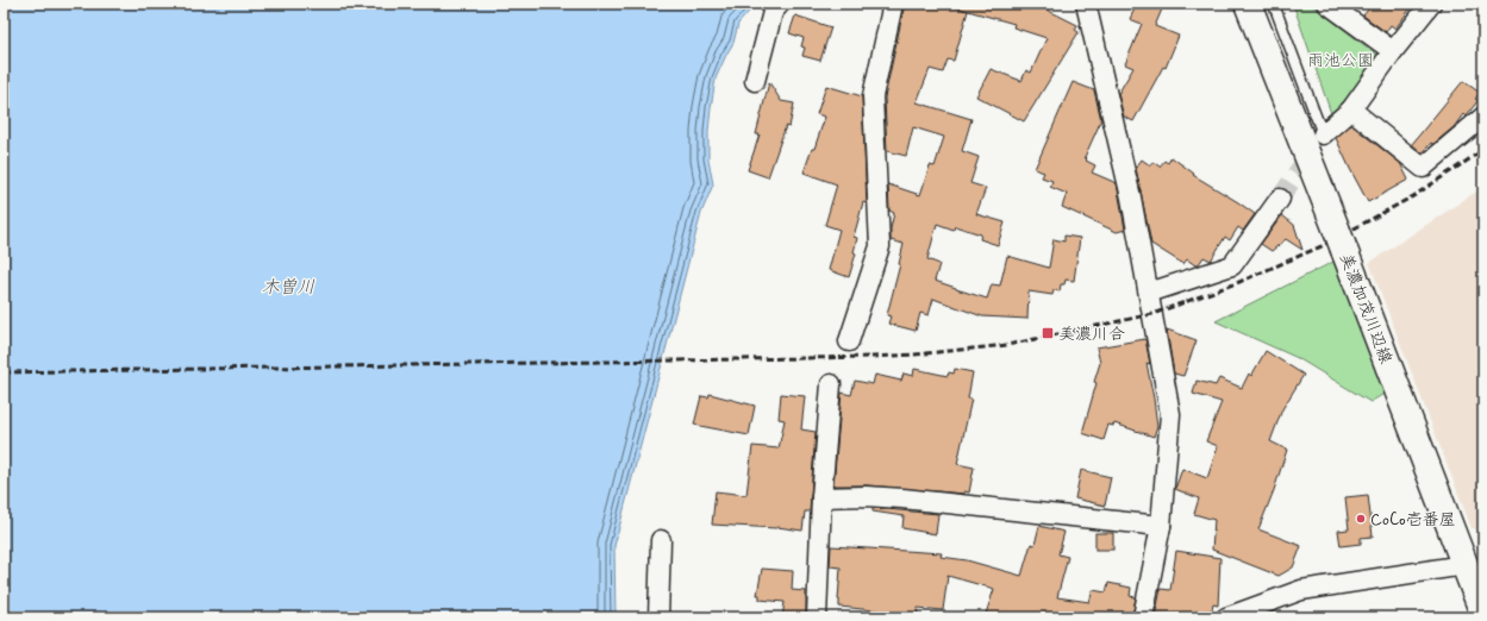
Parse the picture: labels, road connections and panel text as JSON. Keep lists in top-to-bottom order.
{
  "streets": {
    "main road": ["美濃加茂川辺線"]
  },
  "water": ["木曽川"],
  "parks": ["雨池公園"],
  "places": {
    "transit": ["美濃川合"],
    "other": ["CoCo壱番屋"]
  }
}
